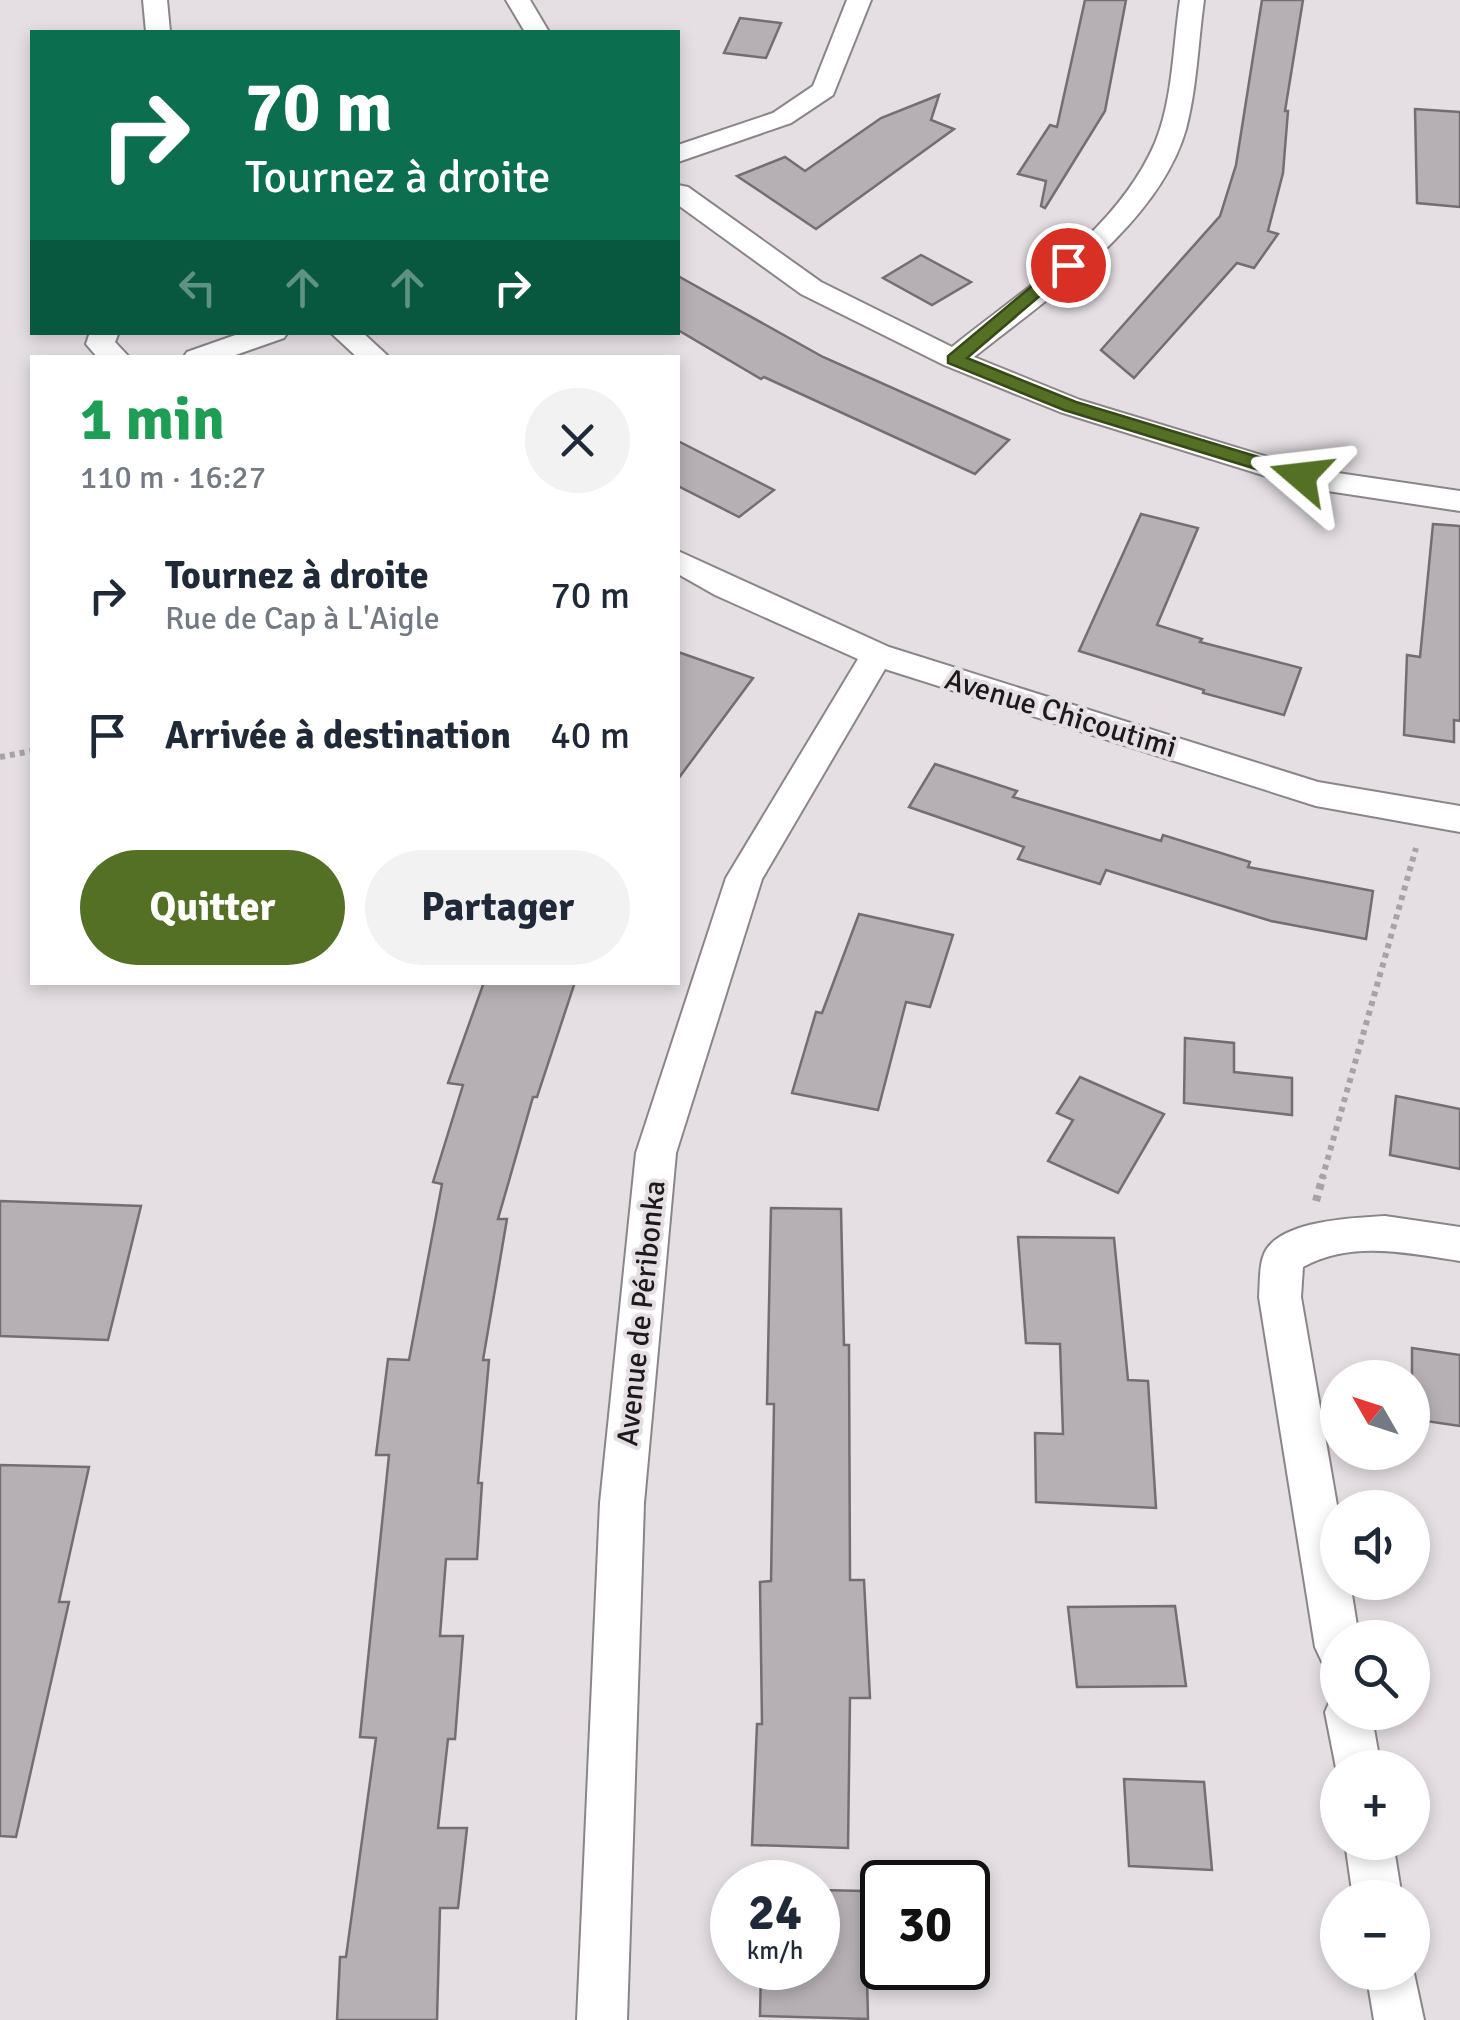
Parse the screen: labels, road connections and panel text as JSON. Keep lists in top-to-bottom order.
{
  "streets": {
    "street": ["Avenue Chicoutimi", "Avenue de Péribonka"]
  },
  "crossings": [
    ["Avenue Chicoutimi", "Avenue de Péribonka"]
  ],
  "north": "top left",
  "page": {
    "turn": ["70 m", "Tournez à droite"],
    "heading": ["1 min", "110 m · 16:27"],
    "list": [
      {
        "name": "Tournez à droite",
        "note": "Rue de Cap à L'Aigle",
        "value": "70 m"
      },
      {
        "name": "Arrivée à destination",
        "value": "40 m"
      }
    ],
    "buttons": ["Quitter", "Partager"],
    "map_buttons": ["+", "−"],
    "speed": "24 km/h",
    "limit": "30"
  }
}
